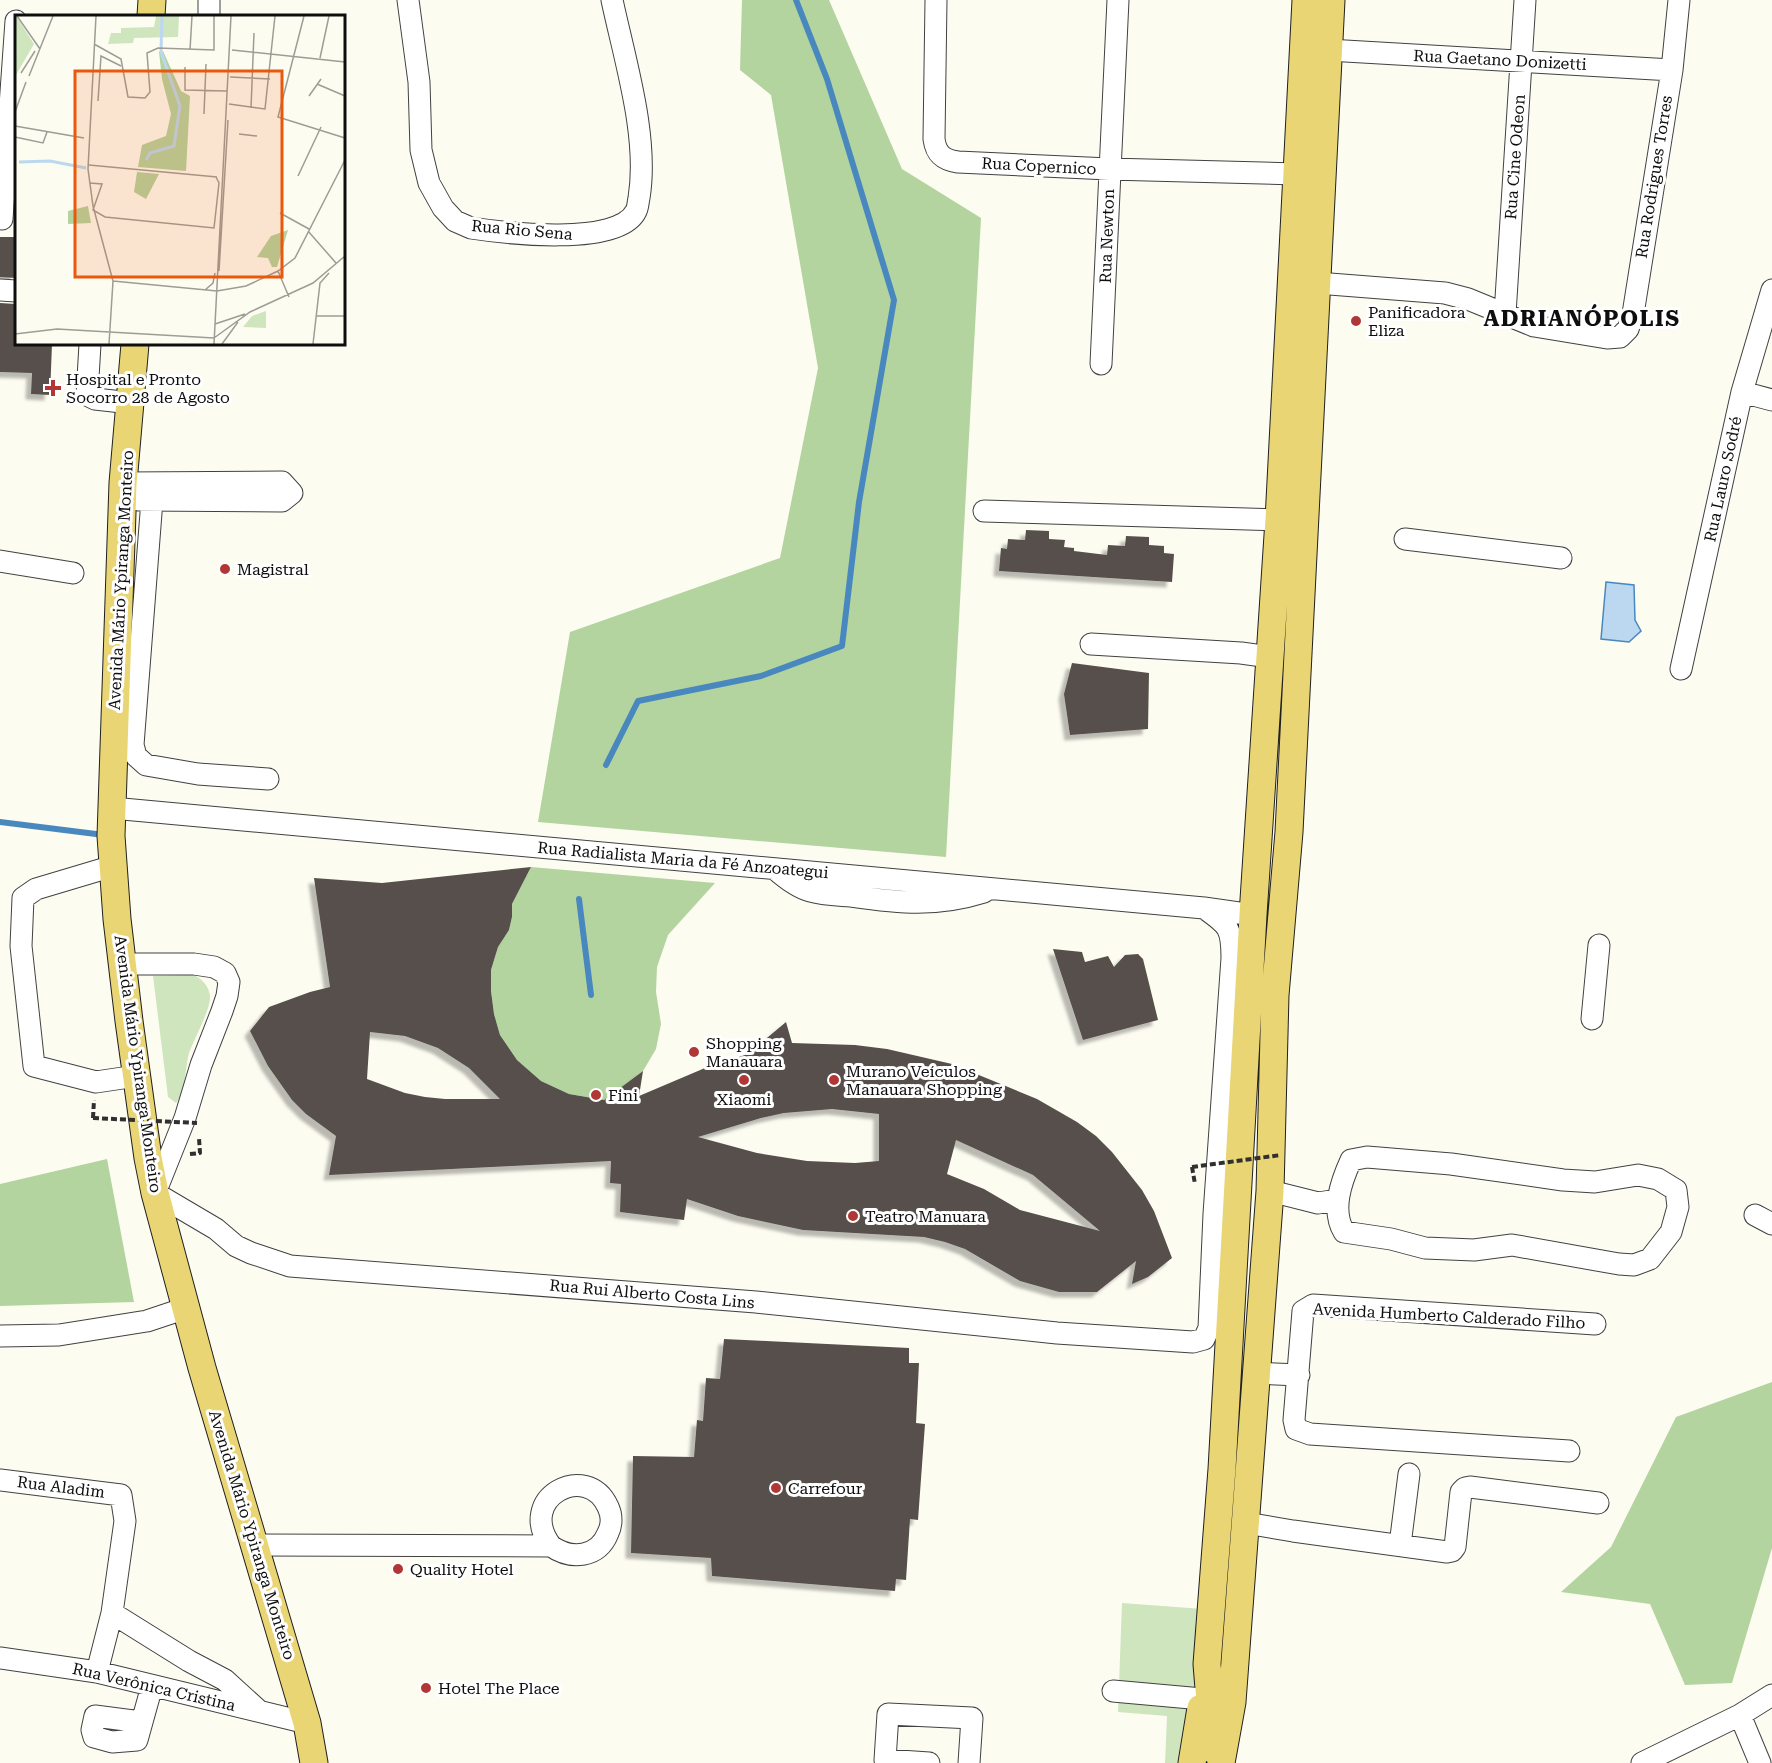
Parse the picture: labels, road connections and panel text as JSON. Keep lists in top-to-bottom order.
{
  "streets": {
    "main road": ["Avenida Mário Ypiranga Monteiro"],
    "street": [
      "Rua Gaetano Donizetti",
      "Rua Cine Odeon",
      "Rua Copernico",
      "Rua Rodrigues Torres",
      "Rua Rio Sena",
      "Rua Newton",
      "Rua Lauro Sodré",
      "Rua Radialista Maria da Fé Anzoategui",
      "Rua Rui Alberto Costa Lins",
      "Avenida Humberto Calderado Filho",
      "Rua Aladim",
      "Rua Verônica Cristina"
    ]
  },
  "crossings": [
    ["Rua Gaetano Donizetti", "Rua Cine Odeon"],
    ["Rua Gaetano Donizetti", "Rua Rodrigues Torres"],
    ["Rua Cine Odeon", "Rua Rodrigues Torres"],
    ["Rua Copernico", "Rua Newton"],
    ["Avenida Mário Ypiranga Monteiro", "Rua Radialista Maria da Fé Anzoategui"],
    ["Avenida Mário Ypiranga Monteiro", "Rua Rui Alberto Costa Lins"],
    ["Avenida Mário Ypiranga Monteiro", "Rua Verônica Cristina"],
    ["Rua Radialista Maria da Fé Anzoategui", "Rua Rui Alberto Costa Lins"]
  ],
  "districts": ["ADRIANÓPOLIS"],
  "places": {
    "other": [
      "Panificadora Eliza",
      "Magistral",
      "Shopping Manauara",
      "Xiaomi",
      "Murano Veículos Manauara Shopping",
      "Fini",
      "Teatro Manuara",
      "Carrefour",
      "Quality Hotel",
      "Hotel The Place"
    ],
    "health": ["Hospital e Pronto Socorro 28 de Agosto"]
  }
}
